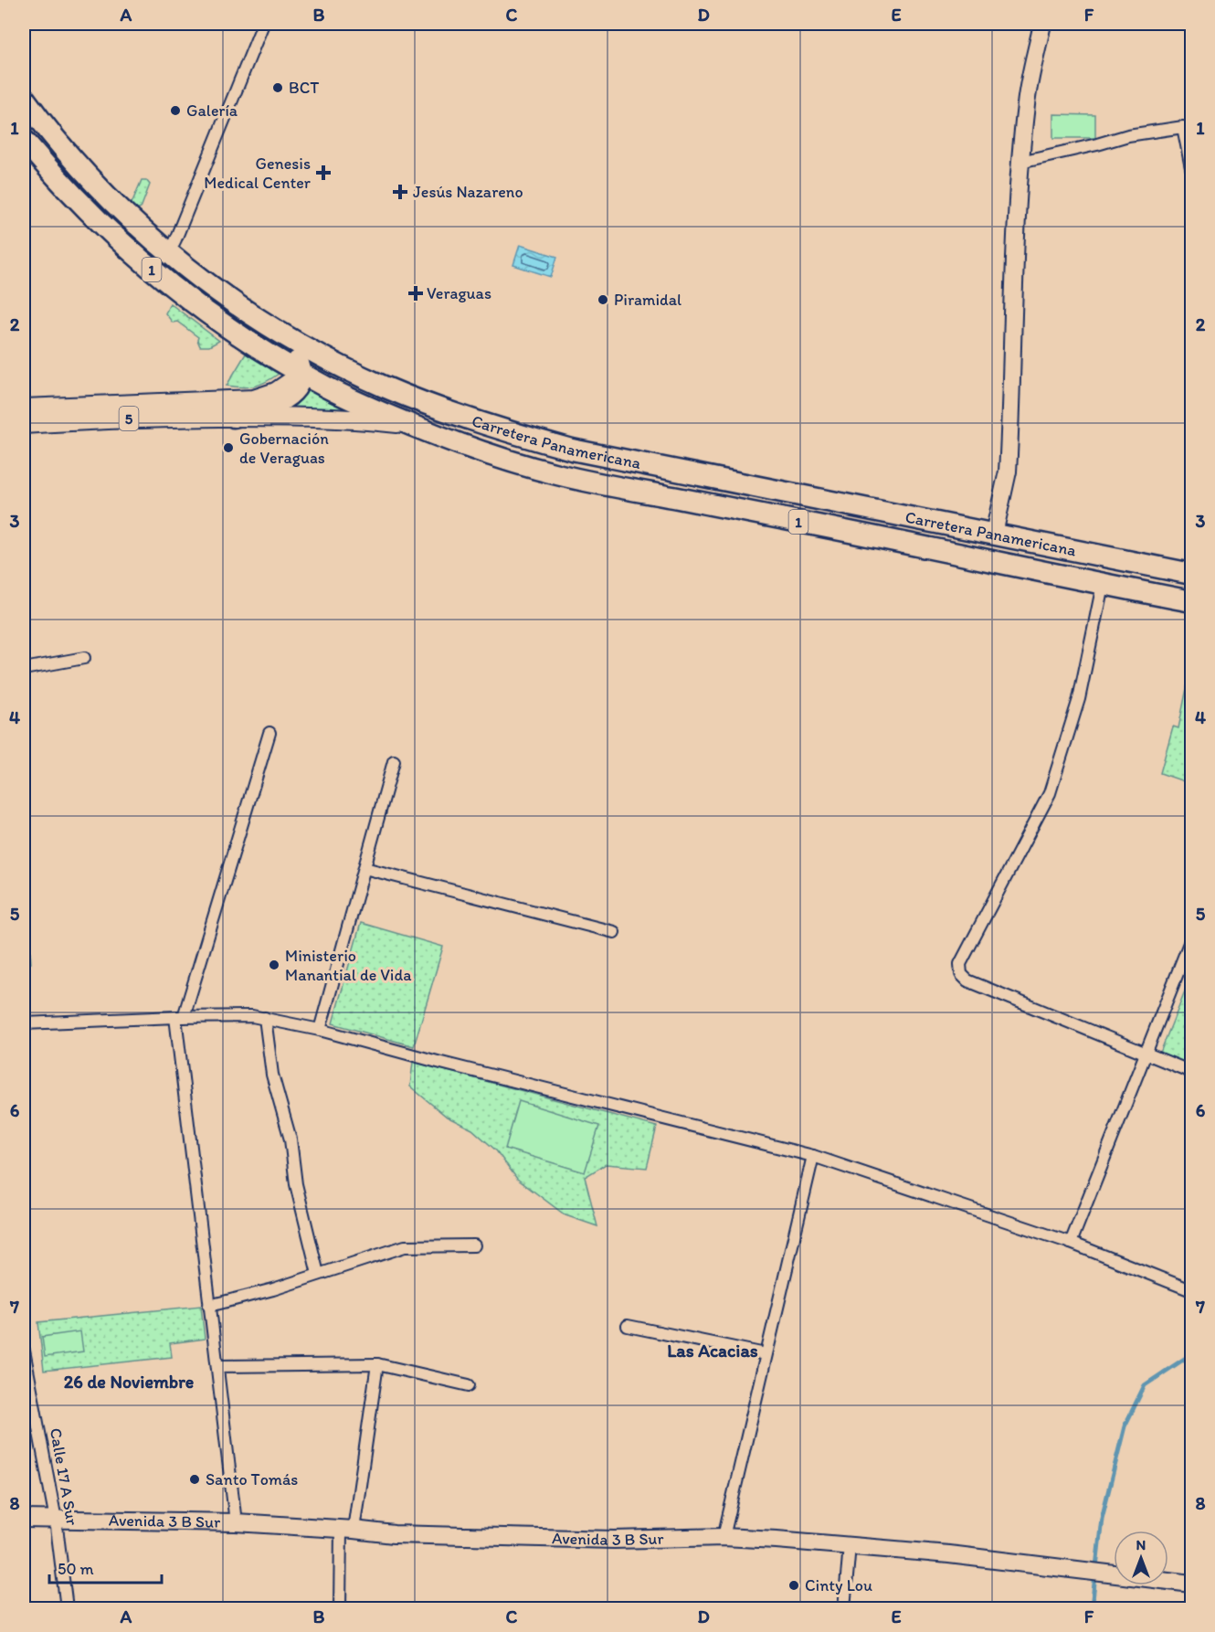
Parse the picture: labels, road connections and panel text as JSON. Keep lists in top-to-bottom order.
{
  "streets": {
    "highway": ["1", "Carretera Panamericana"],
    "main road": ["5"],
    "street": ["Calle 17 A Sur", "Avenida 3 B Sur"]
  },
  "crossings": [
    ["5", "Carretera Panamericana"],
    ["Calle 17 A Sur", "Avenida 3 B Sur"]
  ],
  "districts": ["Las Acacias", "26 de Noviembre"],
  "places": {
    "other": [
      "BCT",
      "Galería",
      "Piramidal",
      "Gobernación de Veraguas",
      "Ministerio Manantial de Vida",
      "Santo Tomás",
      "Cinty Lou"
    ],
    "health": ["Genesis Medical Center", "Jesús Nazareno", "Veraguas"]
  },
  "scale_bar": "50 m",
  "north": "top",
  "grid": {
    "columns": [
      "A",
      "B",
      "C",
      "D",
      "E",
      "F"
    ],
    "rows": [
      "1",
      "2",
      "3",
      "4",
      "5",
      "6",
      "7",
      "8"
    ]
  }
}
